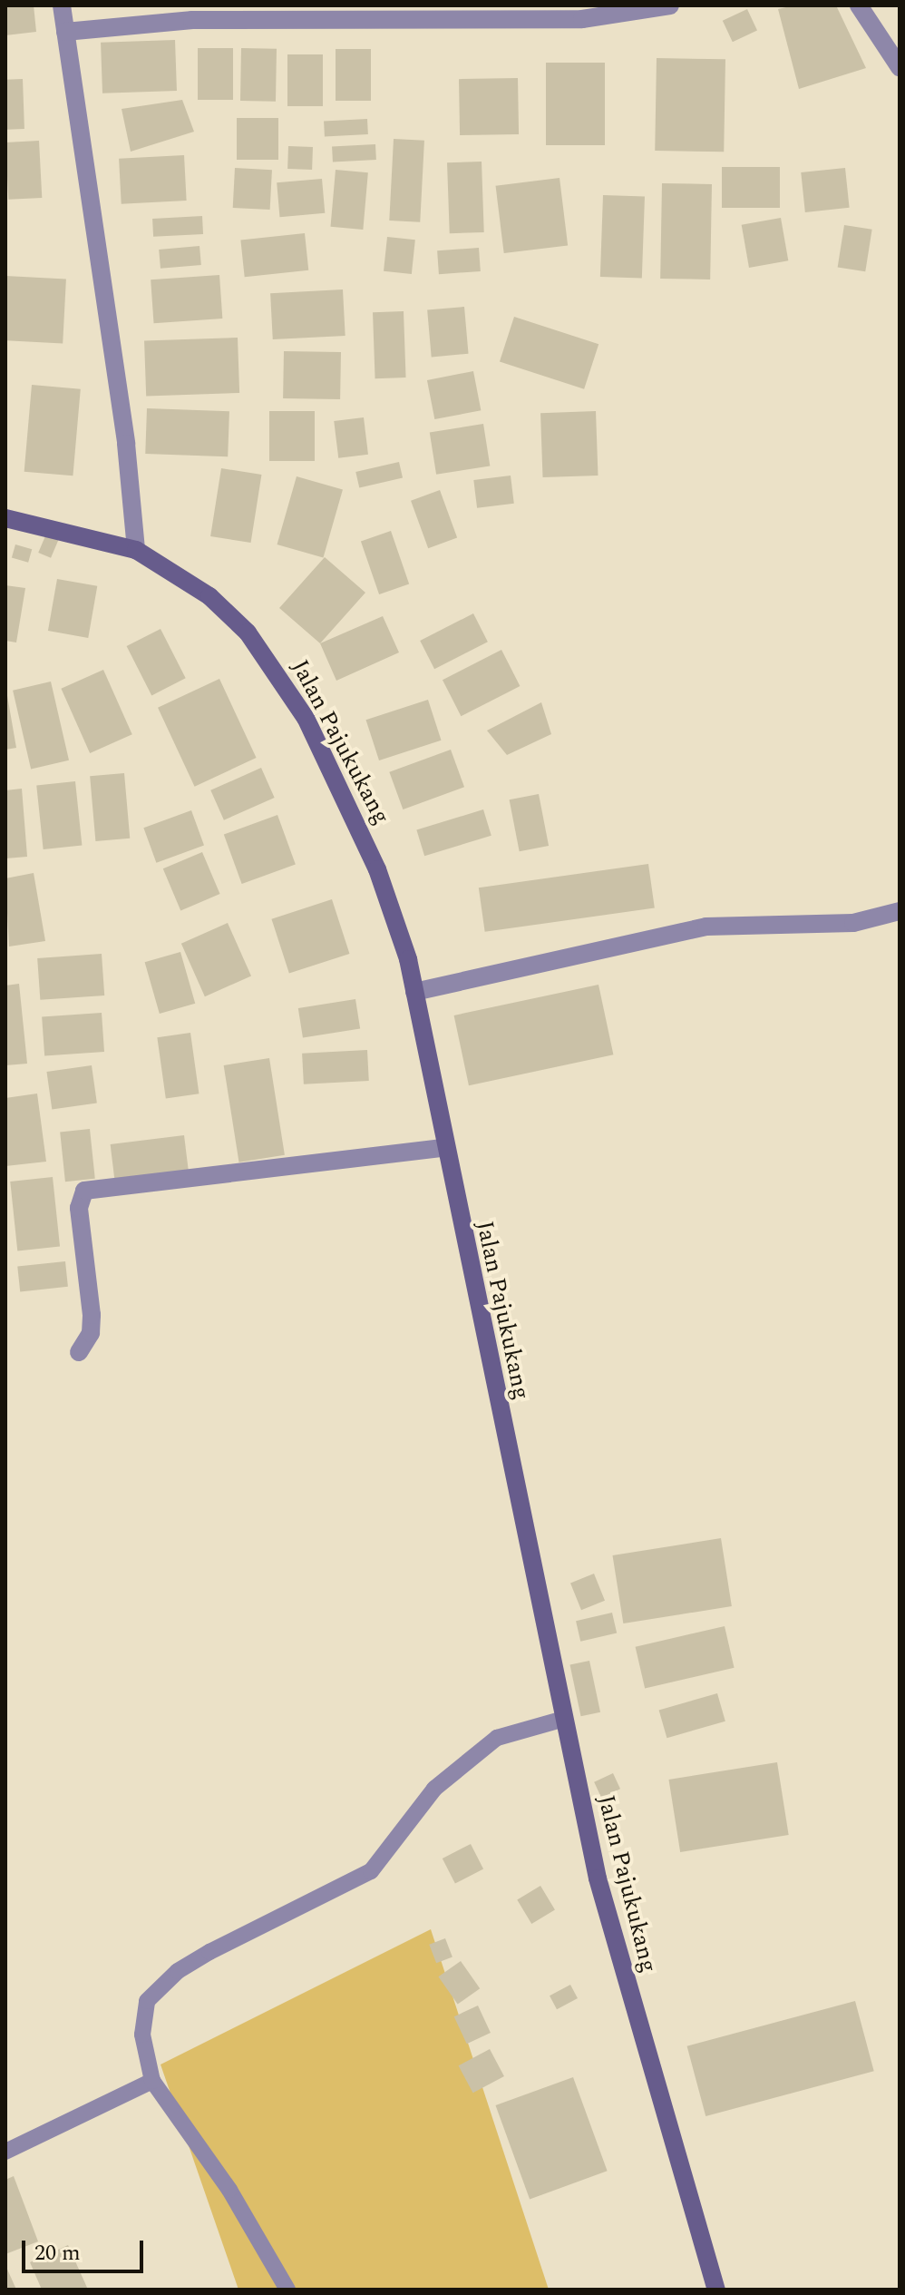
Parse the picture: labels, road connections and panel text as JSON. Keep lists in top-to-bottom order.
{
  "streets": {
    "street": ["Jalan Pajukukang"]
  },
  "scale_bar": "20 m"
}
